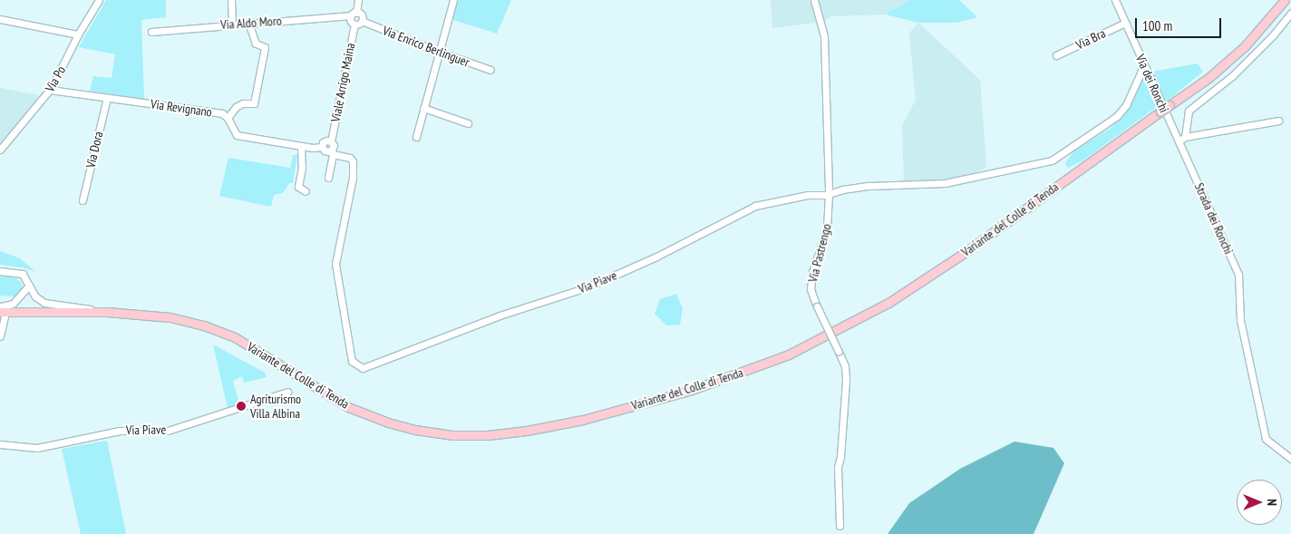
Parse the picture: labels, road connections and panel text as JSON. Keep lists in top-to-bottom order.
{
  "streets": {
    "main road": ["Variante del Colle di Tenda"],
    "street": [
      "Via Aldo Moro",
      "Via Bra",
      "Via Enrico Berlinguer",
      "Via Po",
      "Viale Arrigo Maina",
      "Via dei Ronchi",
      "Via Revignano",
      "Via Dora",
      "Strada dei Ronchi",
      "Via Pastrengo",
      "Via Piave"
    ]
  },
  "crossings": [
    ["Via Bra", "Via dei Ronchi"],
    ["Via Po", "Via Revignano"],
    ["Viale Arrigo Maina", "Via Revignano"],
    ["Via dei Ronchi", "Strada dei Ronchi"],
    ["Via dei Ronchi", "Via Piave"],
    ["Via Revignano", "Via Dora"],
    ["Via Revignano", "Via Piave"],
    ["Via Pastrengo", "Via Piave"]
  ],
  "places": ["Agriturismo Villa Albina"],
  "scale_bar": "100 m",
  "north": "right"
}
